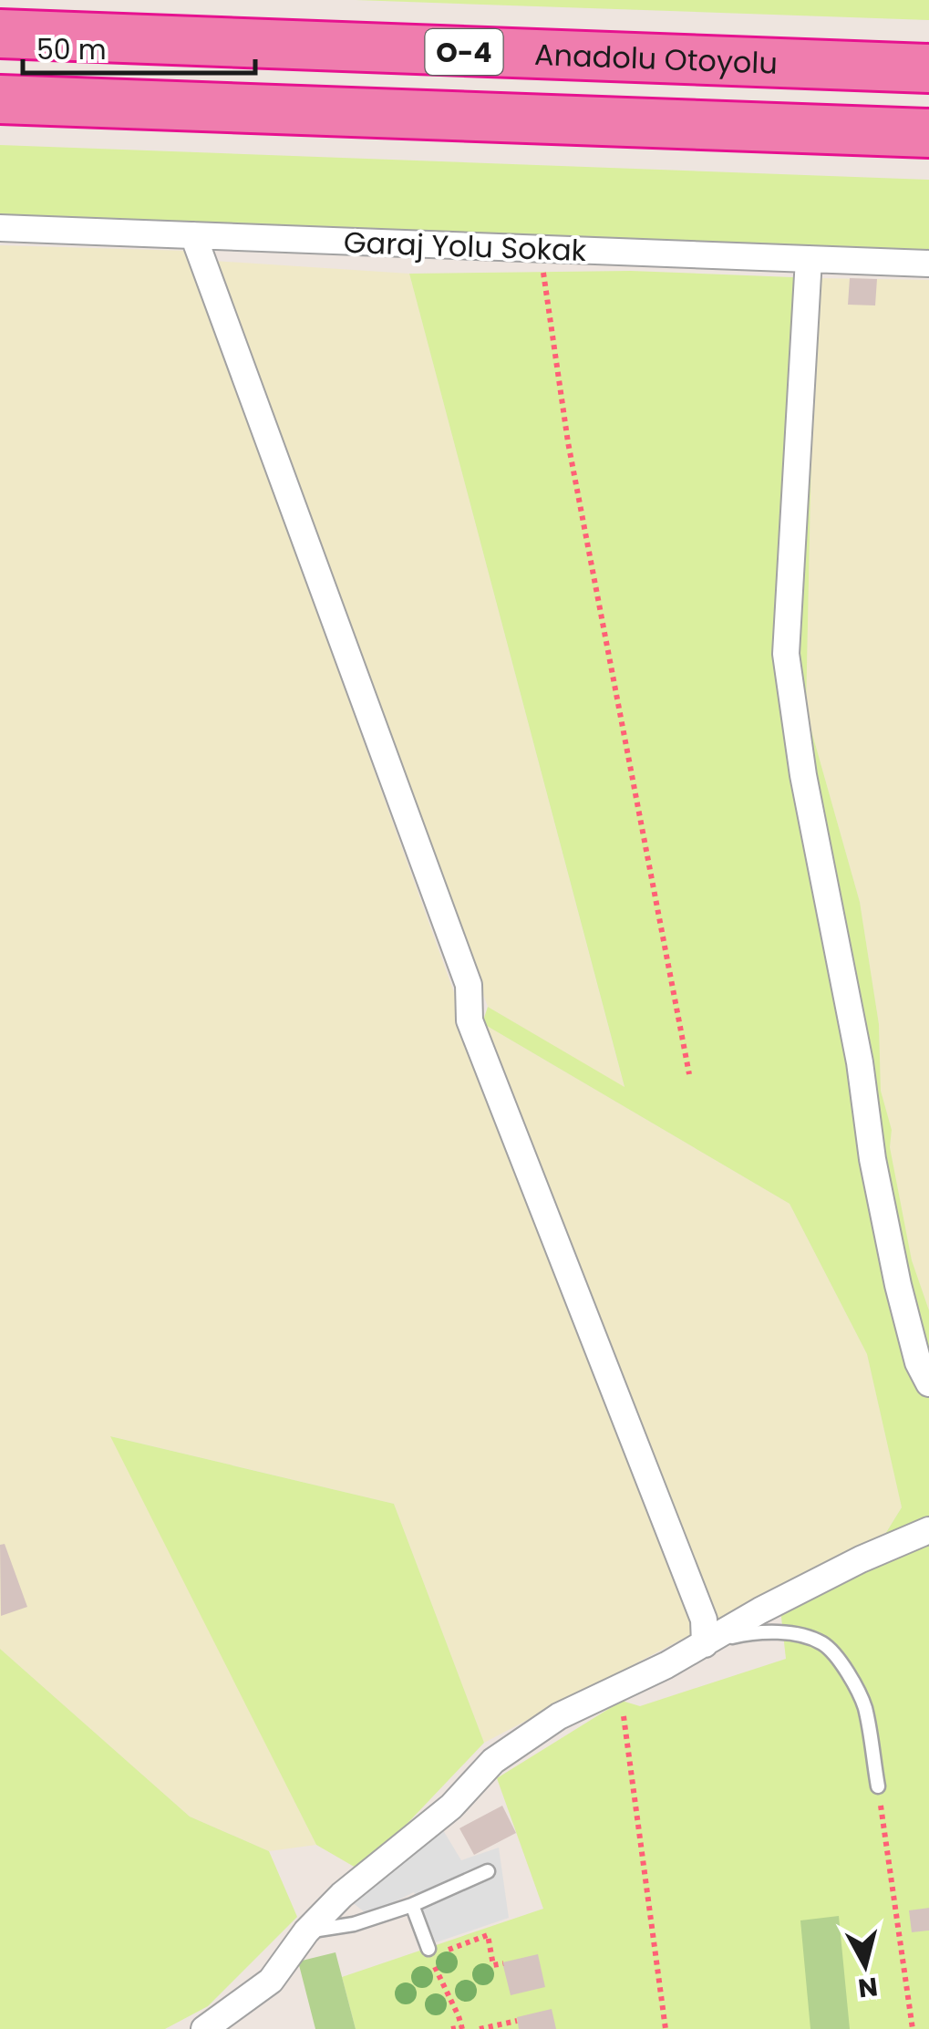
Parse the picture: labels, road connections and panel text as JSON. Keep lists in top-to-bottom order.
{
  "streets": {
    "highway": ["O-4", "Anadolu Otoyolu"],
    "street": ["Garaj Yolu Sokak"]
  },
  "scale_bar": "50 m",
  "north": "bottom"
}
